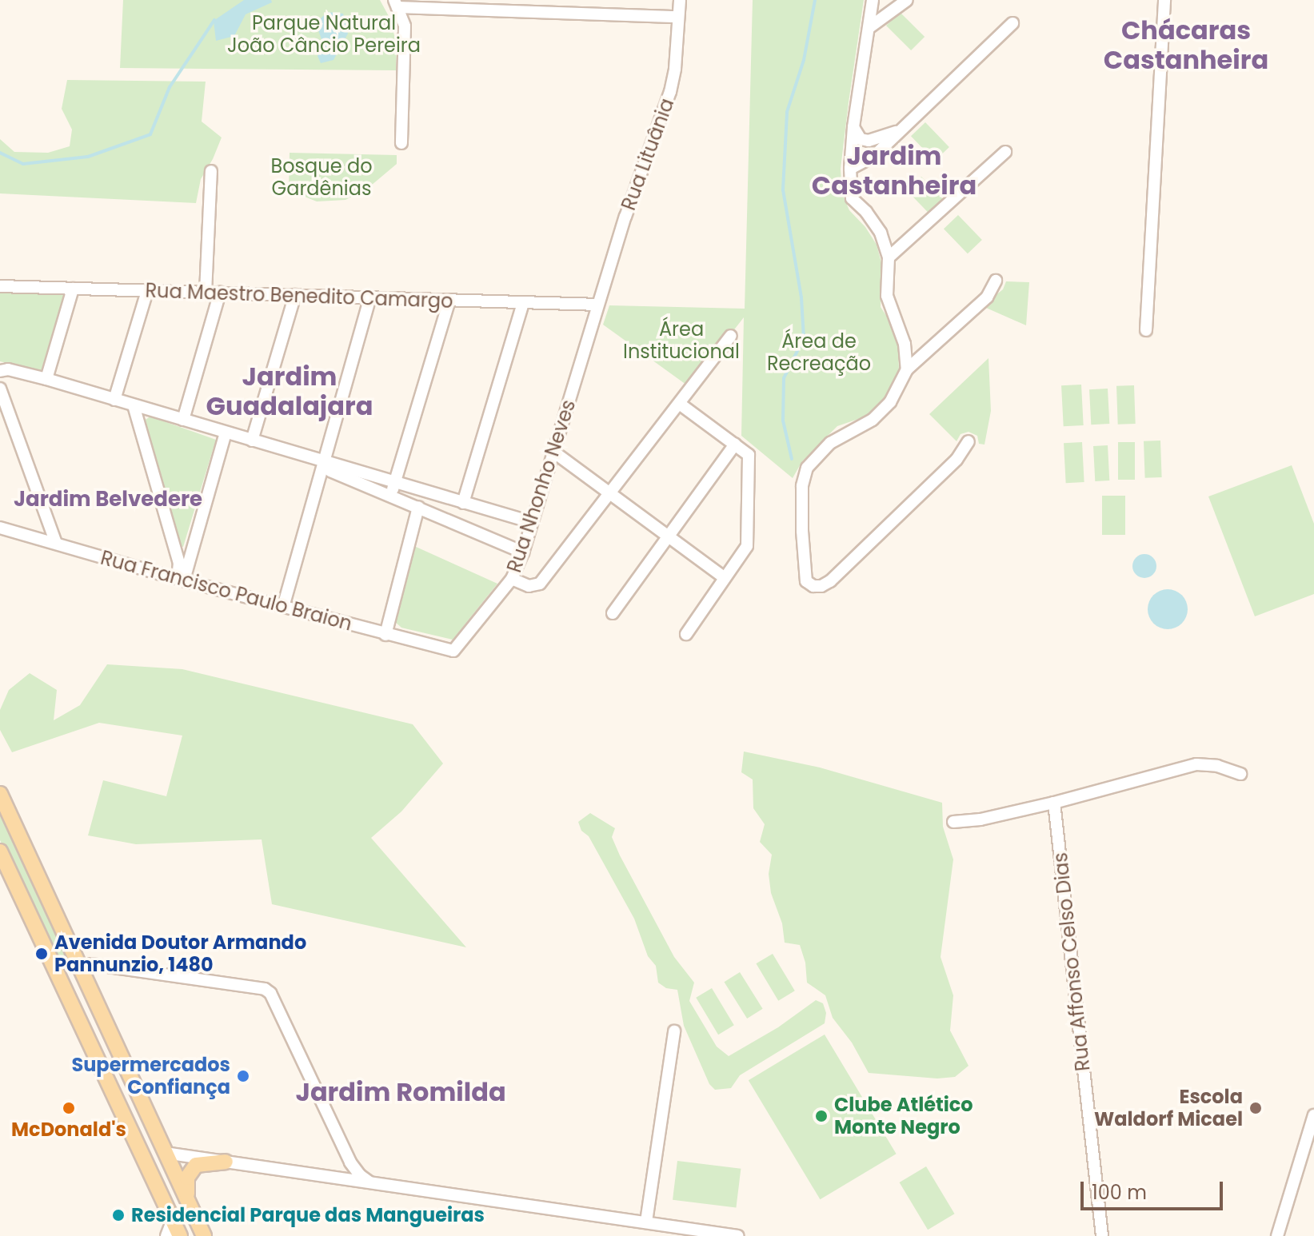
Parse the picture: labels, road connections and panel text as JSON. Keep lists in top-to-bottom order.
{
  "streets": {
    "street": [
      "Rua Lituânia",
      "Rua Maestro Benedito Camargo",
      "Rua Nhonho Neves",
      "Rua Francisco Paulo Braion",
      "Rua Affonso Celso Dias"
    ]
  },
  "crossings": [
    ["Rua Lituânia", "Rua Maestro Benedito Camargo"],
    ["Rua Lituânia", "Rua Nhonho Neves"],
    ["Rua Maestro Benedito Camargo", "Rua Nhonho Neves"],
    ["Rua Nhonho Neves", "Rua Francisco Paulo Braion"]
  ],
  "districts": [
    "Chácaras Castanheira",
    "Jardim Castanheira",
    "Jardim Guadalajara",
    "Jardim Belvedere",
    "Jardim Romilda"
  ],
  "parks": [
    "Parque Natural João Câncio Pereira",
    "Bosque do Gardênias",
    "Área Institucional",
    "Área de Recreação"
  ],
  "places": [
    "Avenida Doutor Armando Pannunzio, 1480",
    "Supermercados Confiança",
    "McDonald's",
    "Escola Waldorf Micael",
    "Clube Atlético Monte Negro",
    "Residencial Parque das Mangueiras"
  ],
  "scale_bar": "100 m"
}
